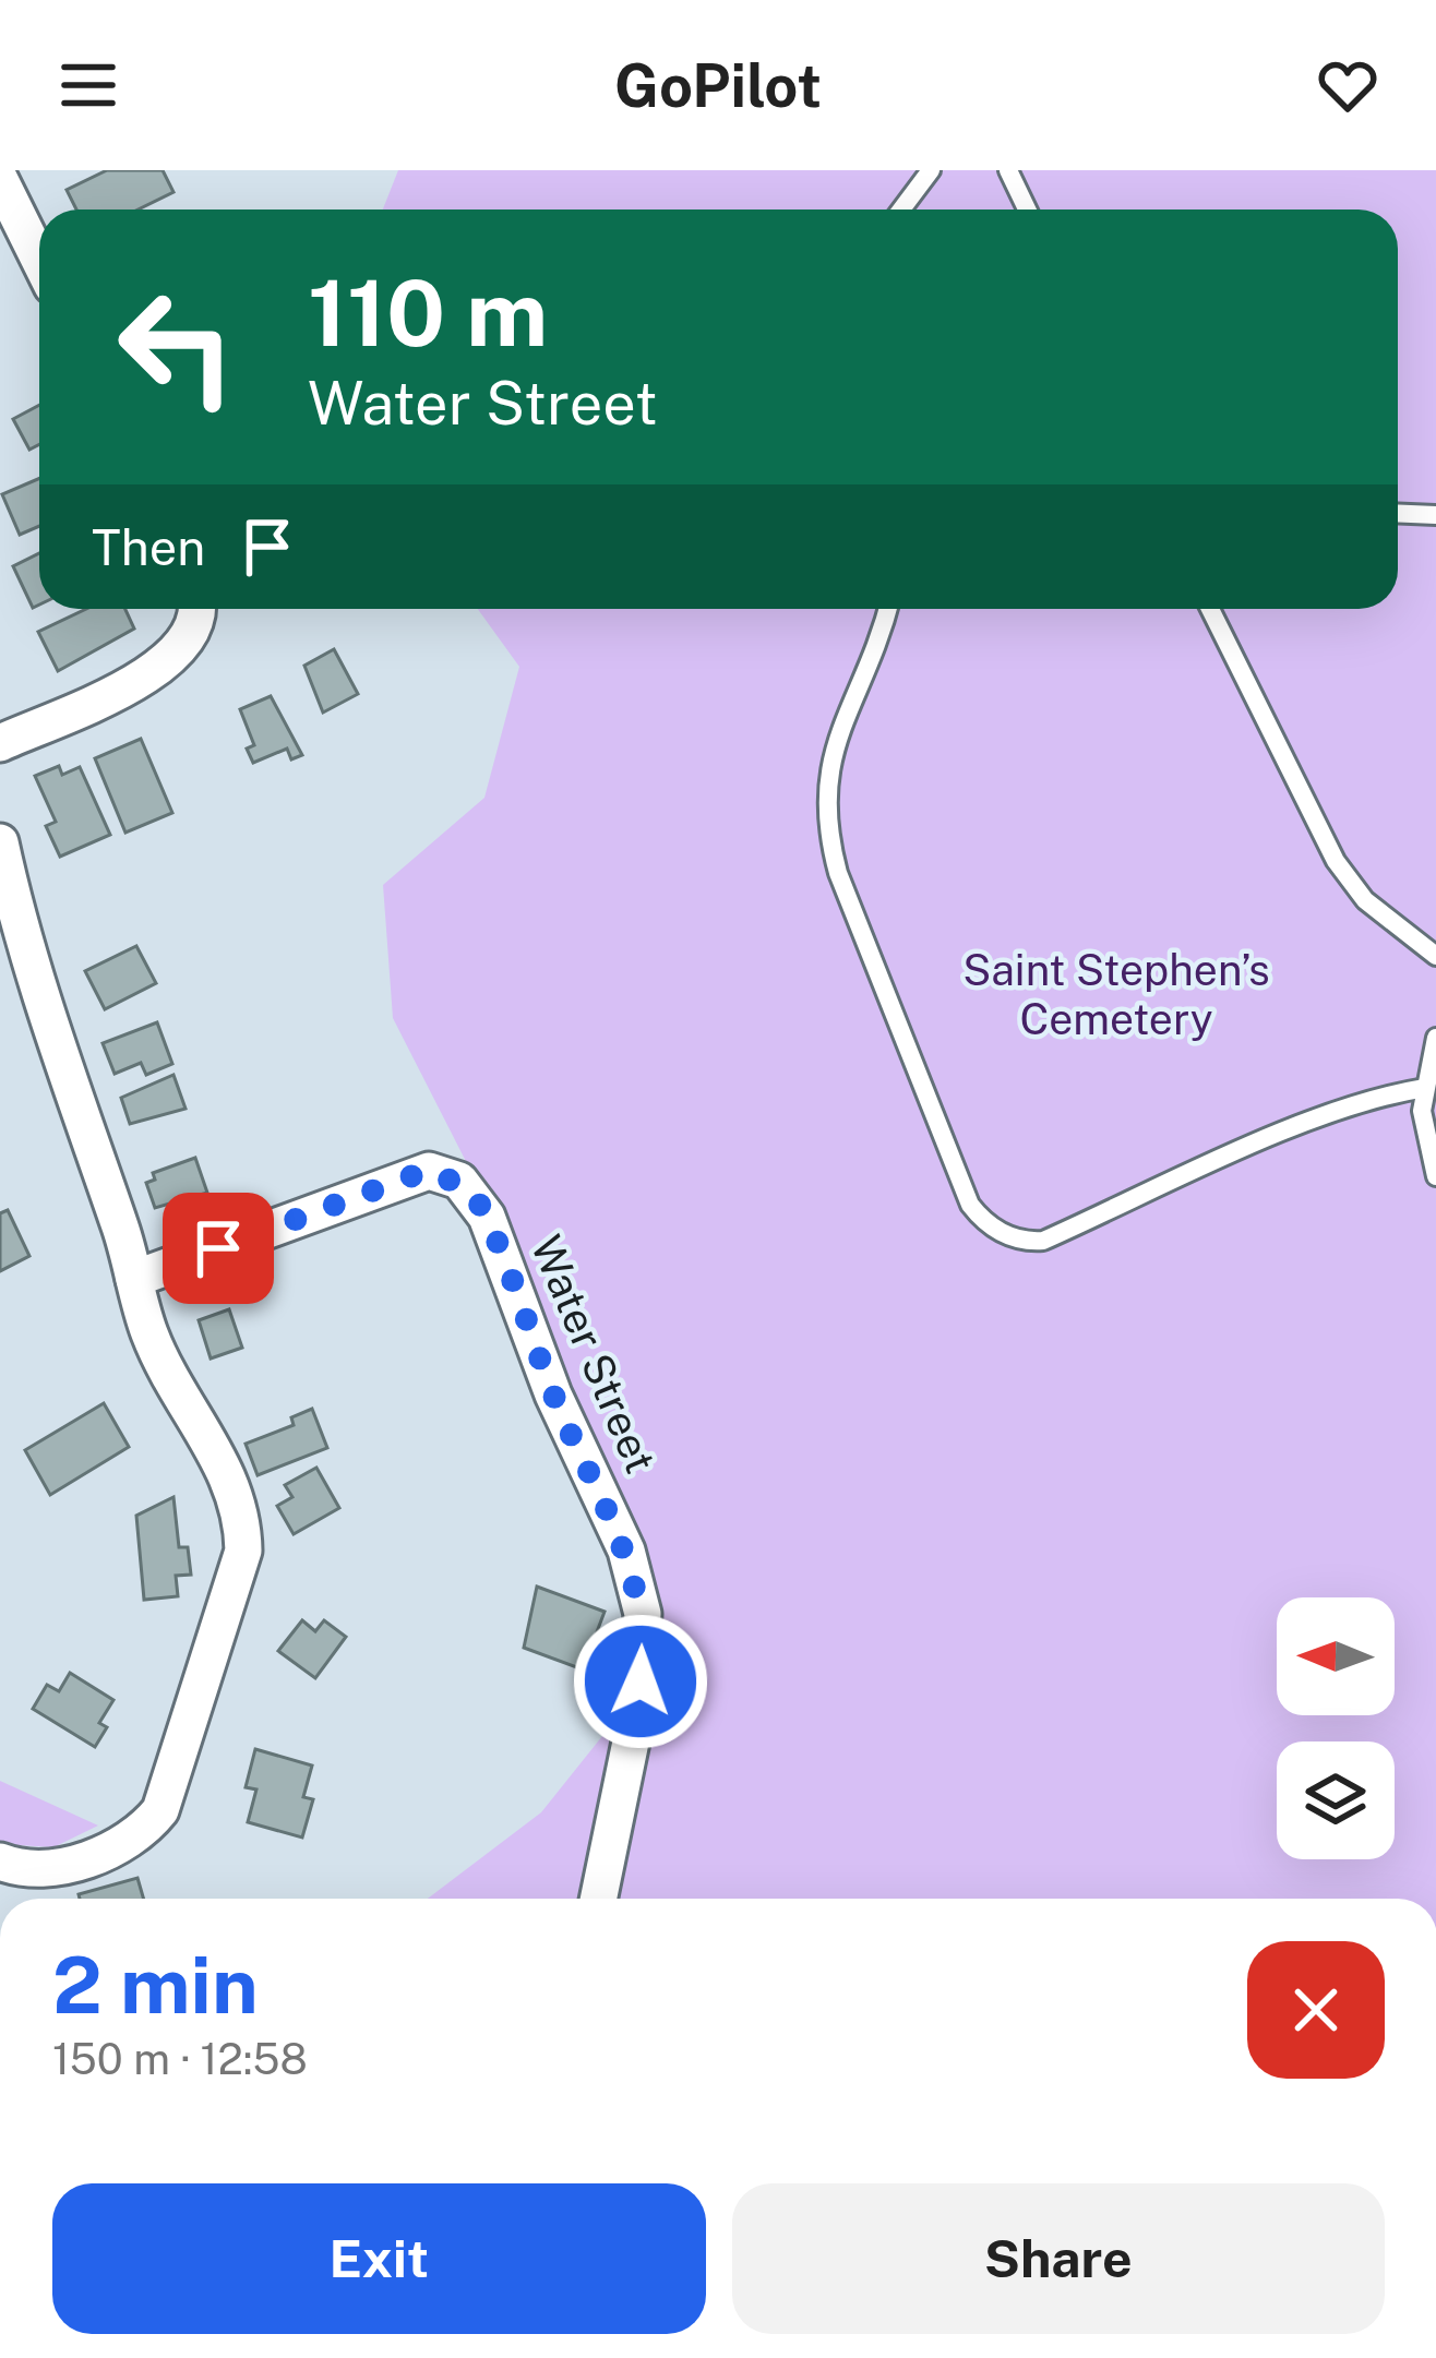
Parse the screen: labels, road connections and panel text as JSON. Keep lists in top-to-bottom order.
{
  "streets": {
    "street": ["Water Street"]
  },
  "parks": ["Saint Stephen’s Cemetery"],
  "north": "left",
  "page": {
    "header": "GoPilot",
    "turn": ["110 m", "Water Street"],
    "then": "Then",
    "heading": ["2 min", "150 m · 12:58"],
    "buttons": ["Exit", "Share"]
  }
}
